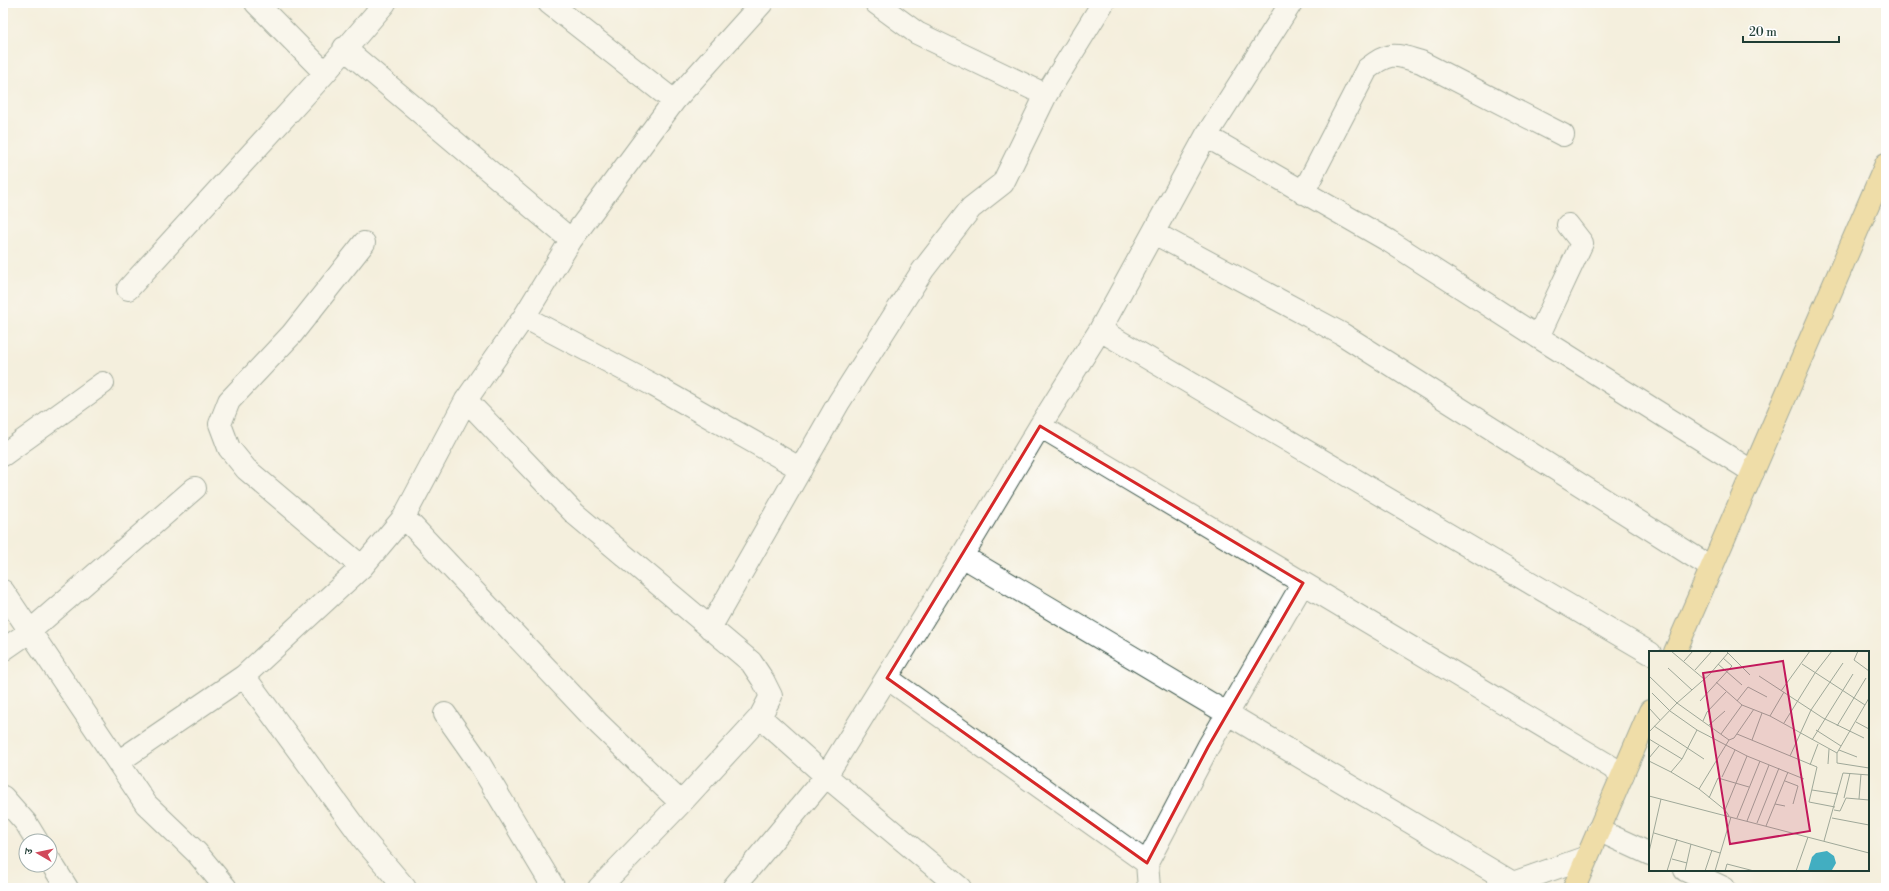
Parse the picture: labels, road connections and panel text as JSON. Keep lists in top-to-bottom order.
{
  "scale_bar": "20 m",
  "north": "left"
}
